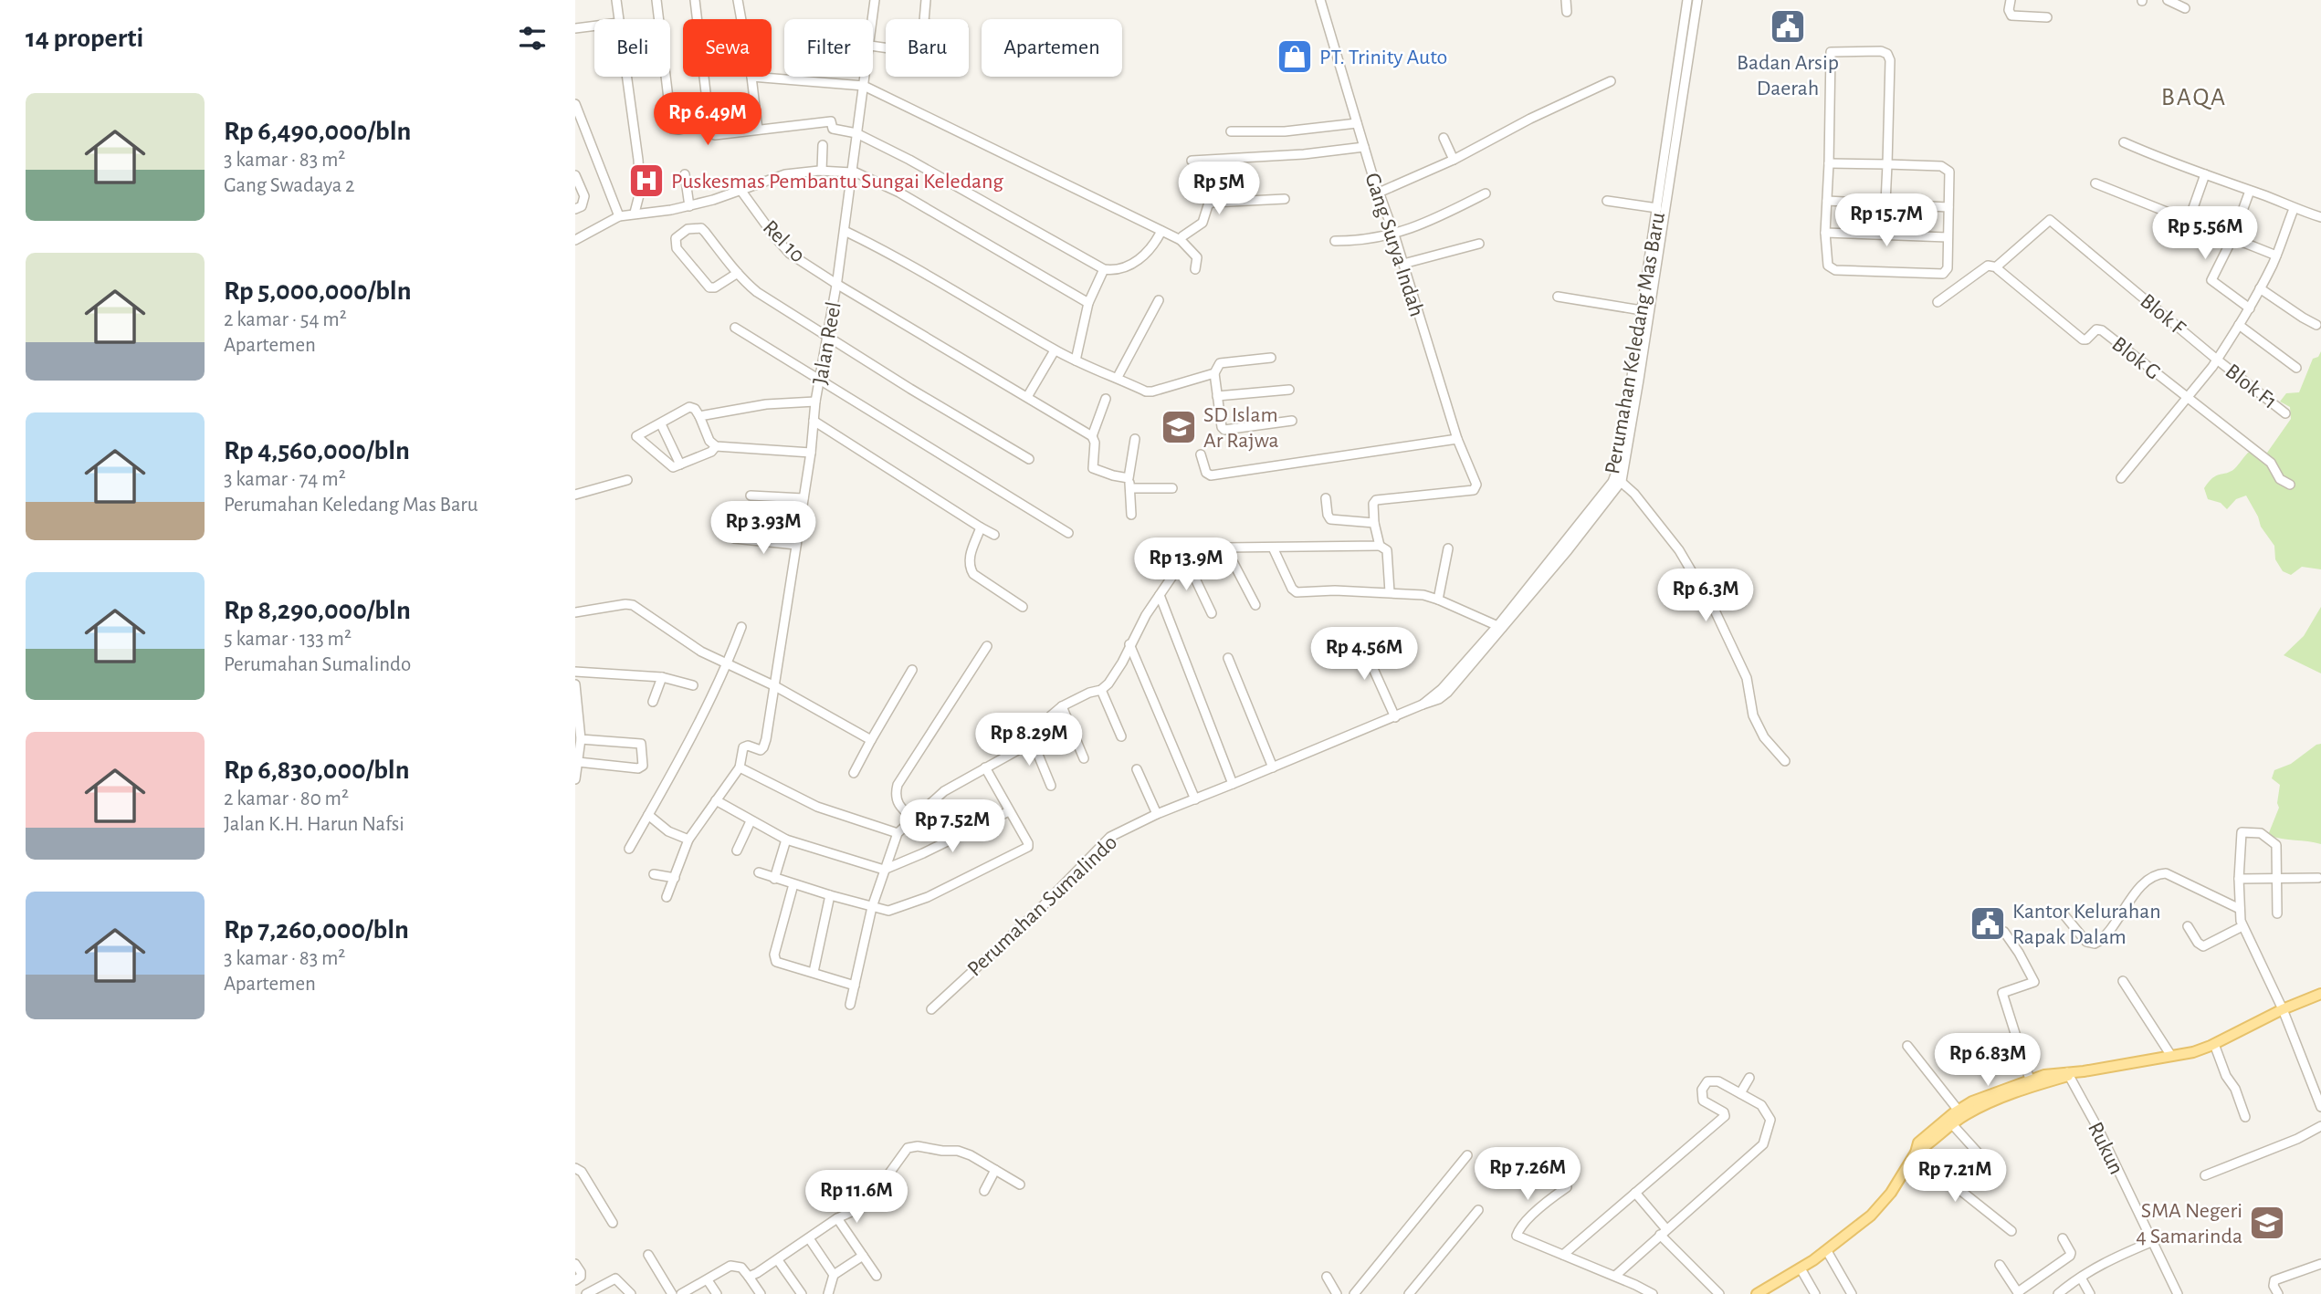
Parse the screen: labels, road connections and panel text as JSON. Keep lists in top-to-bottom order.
{
  "streets": {
    "street": [
      "Rel 10",
      "Gang Surya Indah",
      "Blok F",
      "Jalan Reel",
      "Perumahan Keledang Mas Baru",
      "Blok G",
      "Blok F1",
      "Perumahan Sumalindo",
      "Rukun"
    ]
  },
  "crossings": [
    ["Rel 10", "Jalan Reel"],
    ["Blok F", "Blok G"],
    ["Blok F", "Blok F1"],
    ["Perumahan Keledang Mas Baru", "Perumahan Sumalindo"]
  ],
  "districts": ["BAQA"],
  "places": {
    "public building": ["Badan Arsip Daerah", "Kantor Kelurahan Rapak Dalam"],
    "shop": ["PT. Trinity Auto"],
    "hospital": ["Puskesmas Pembantu Sungai Keledang"],
    "school or university": ["SD Islam Ar Rajwa", "SMA Negeri 4 Samarinda"]
  },
  "page": {
    "heading": "14 properti",
    "chip": [
      "Beli",
      "Sewa",
      "Filter",
      "Baru",
      "Apartemen"
    ],
    "list": [
      {
        "name": "Rp 6,490,000/bln",
        "note": "3 kamar · 83 m² · Gang Swadaya 2"
      },
      {
        "name": "Rp 5,000,000/bln",
        "note": "2 kamar · 54 m² · Apartemen"
      },
      {
        "name": "Rp 4,560,000/bln",
        "note": "3 kamar · 74 m² · Perumahan Keledang Mas Baru"
      },
      {
        "name": "Rp 8,290,000/bln",
        "note": "5 kamar · 133 m² · Perumahan Sumalindo"
      },
      {
        "name": "Rp 6,830,000/bln",
        "note": "2 kamar · 80 m² · Jalan K.H. Harun Nafsi"
      },
      {
        "name": "Rp 7,260,000/bln",
        "note": "3 kamar · 83 m² · Apartemen"
      }
    ],
    "price": [
      "Rp 6.49M",
      "Rp 5M",
      "Rp 15.7M",
      "Rp 5.56M",
      "Rp 3.93M",
      "Rp 13.9M",
      "Rp 6.3M",
      "Rp 4.56M",
      "Rp 8.29M",
      "Rp 7.52M",
      "Rp 6.83M",
      "Rp 7.26M",
      "Rp 7.21M",
      "Rp 11.6M"
    ]
  }
}
